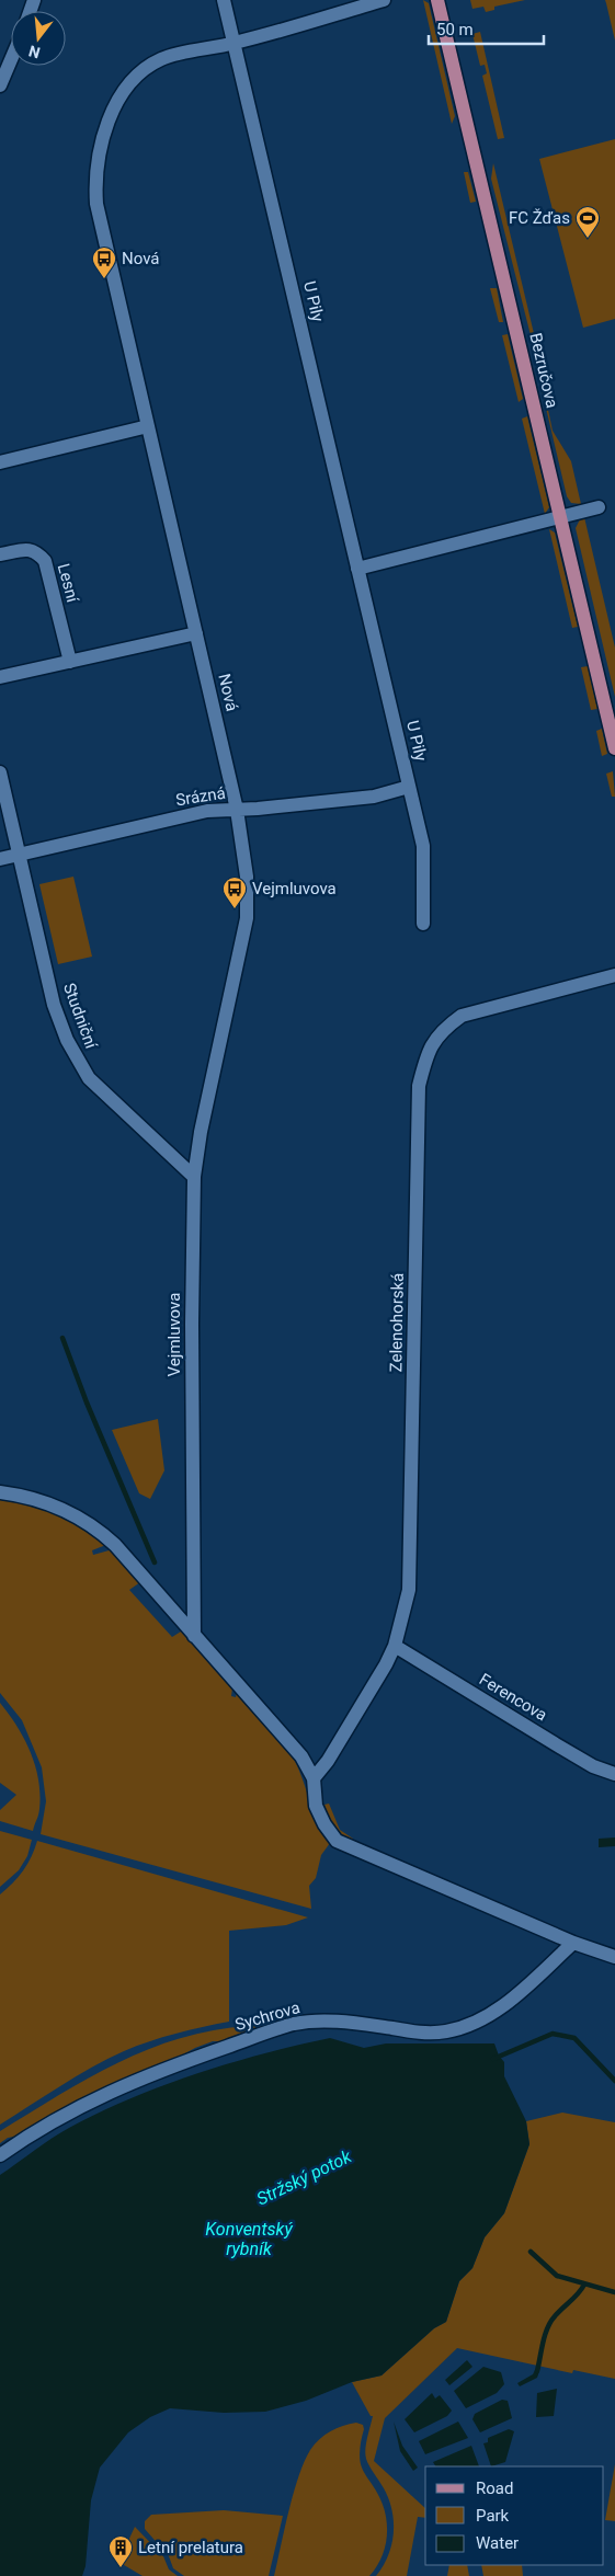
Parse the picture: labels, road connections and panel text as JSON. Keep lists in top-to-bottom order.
{
  "streets": {
    "main road": ["Bezručova"],
    "street": [
      "U Pily",
      "Lesní",
      "Nová",
      "Srázná",
      "Studniční",
      "Zelenohorská",
      "Vejmluvova",
      "Ferencova",
      "Sychrova"
    ]
  },
  "crossings": [
    ["U Pily", "Nová"],
    ["U Pily", "Srázná"],
    ["Nová", "Srázná"],
    ["Nová", "Vejmluvova"],
    ["Srázná", "Studniční"],
    ["Srázná", "Vejmluvova"],
    ["Studniční", "Vejmluvova"],
    ["Zelenohorská", "Ferencova"]
  ],
  "water": ["Stržský potok", "Konventský rybník"],
  "places": {
    "sports": ["FC Žďas"],
    "bus stop": ["Nová", "Vejmluvova"],
    "building": ["Letní prelatura"]
  },
  "legend": ["Road", "Park", "Water"],
  "scale_bar": "50 m",
  "north": "bottom"
}
